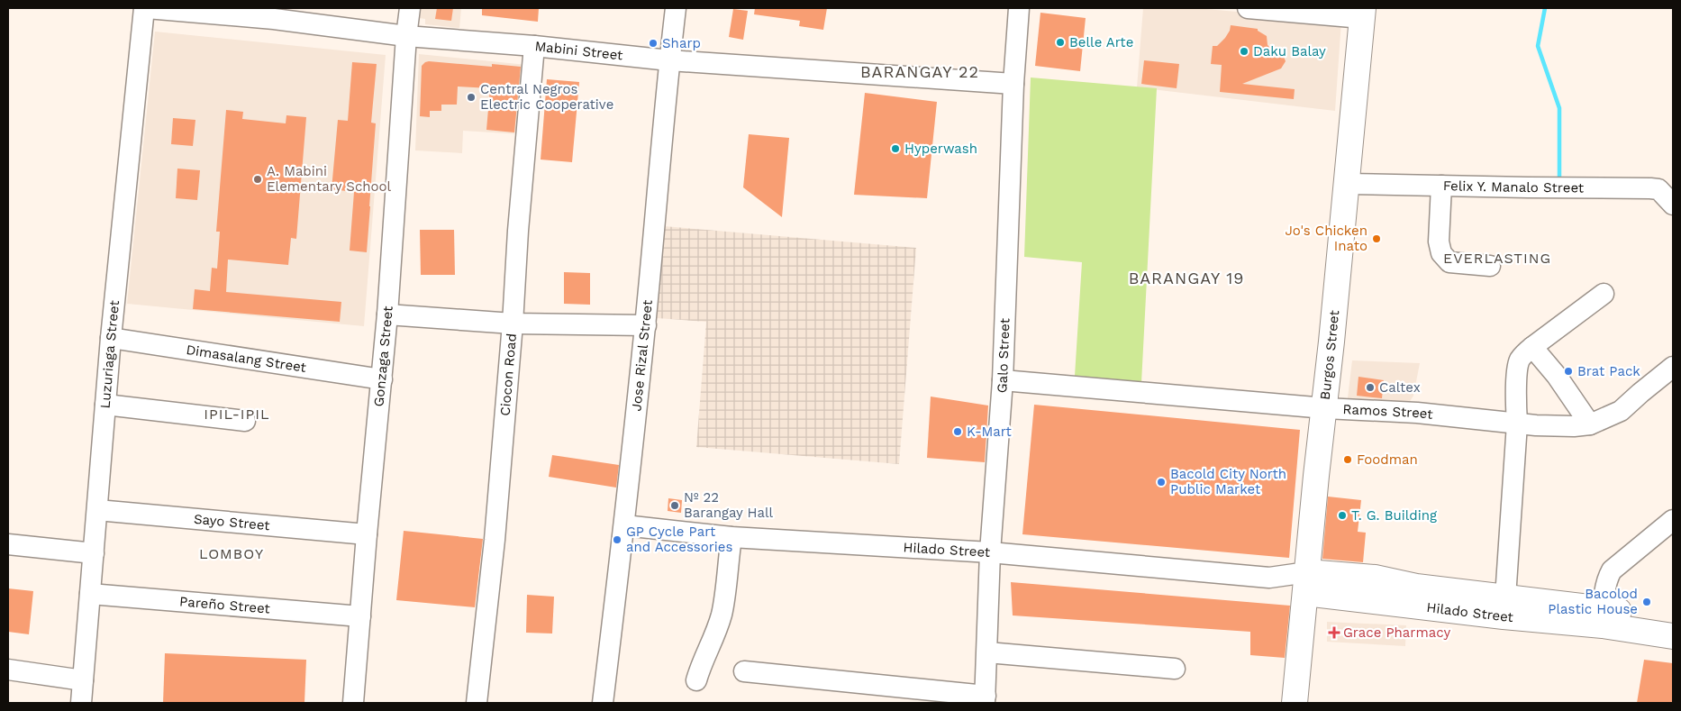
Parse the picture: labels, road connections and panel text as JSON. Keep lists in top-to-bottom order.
{
  "streets": {
    "main road": ["Burgos Street", "Hilado Street"],
    "street": [
      "Mabini Street",
      "Felix Y. Manalo Street",
      "Luzuriaga Street",
      "Gonzaga Street",
      "Jose Rizal Street",
      "Galo Street",
      "Dimasalang Street",
      "Ciocon Road",
      "Ramos Street",
      "Sayo Street",
      "Pareño Street"
    ]
  },
  "crossings": [
    ["Mabini Street", "Luzuriaga Street"],
    ["Mabini Street", "Gonzaga Street"],
    ["Mabini Street", "Jose Rizal Street"],
    ["Mabini Street", "Galo Street"],
    ["Mabini Street", "Ciocon Road"],
    ["Felix Y. Manalo Street", "Burgos Street"],
    ["Luzuriaga Street", "Dimasalang Street"],
    ["Luzuriaga Street", "Sayo Street"],
    ["Luzuriaga Street", "Pareño Street"],
    ["Gonzaga Street", "Dimasalang Street"],
    ["Gonzaga Street", "Sayo Street"],
    ["Gonzaga Street", "Pareño Street"],
    ["Jose Rizal Street", "Hilado Street"],
    ["Galo Street", "Ramos Street"],
    ["Galo Street", "Hilado Street"],
    ["Burgos Street", "Ramos Street"],
    ["Burgos Street", "Hilado Street"]
  ],
  "districts": [
    "BARANGAY 22",
    "EVERLASTING",
    "BARANGAY 19",
    "IPIL-IPIL",
    "LOMBOY"
  ],
  "places": {
    "other": [
      "Belle Arte",
      "Sharp",
      "Daku Balay",
      "Central Negros Electric Cooperative",
      "Hyperwash",
      "A. Mabini Elementary School",
      "Jo's Chicken Inato",
      "Brat Pack",
      "Caltex",
      "K-Mart",
      "Foodman",
      "Bacold City North Public Market",
      "№ 22 Barangay Hall",
      "T. G. Building",
      "GP Cycle Part and Accessories",
      "Bacolod Plastic House"
    ],
    "health": ["Grace Pharmacy"]
  }
}
